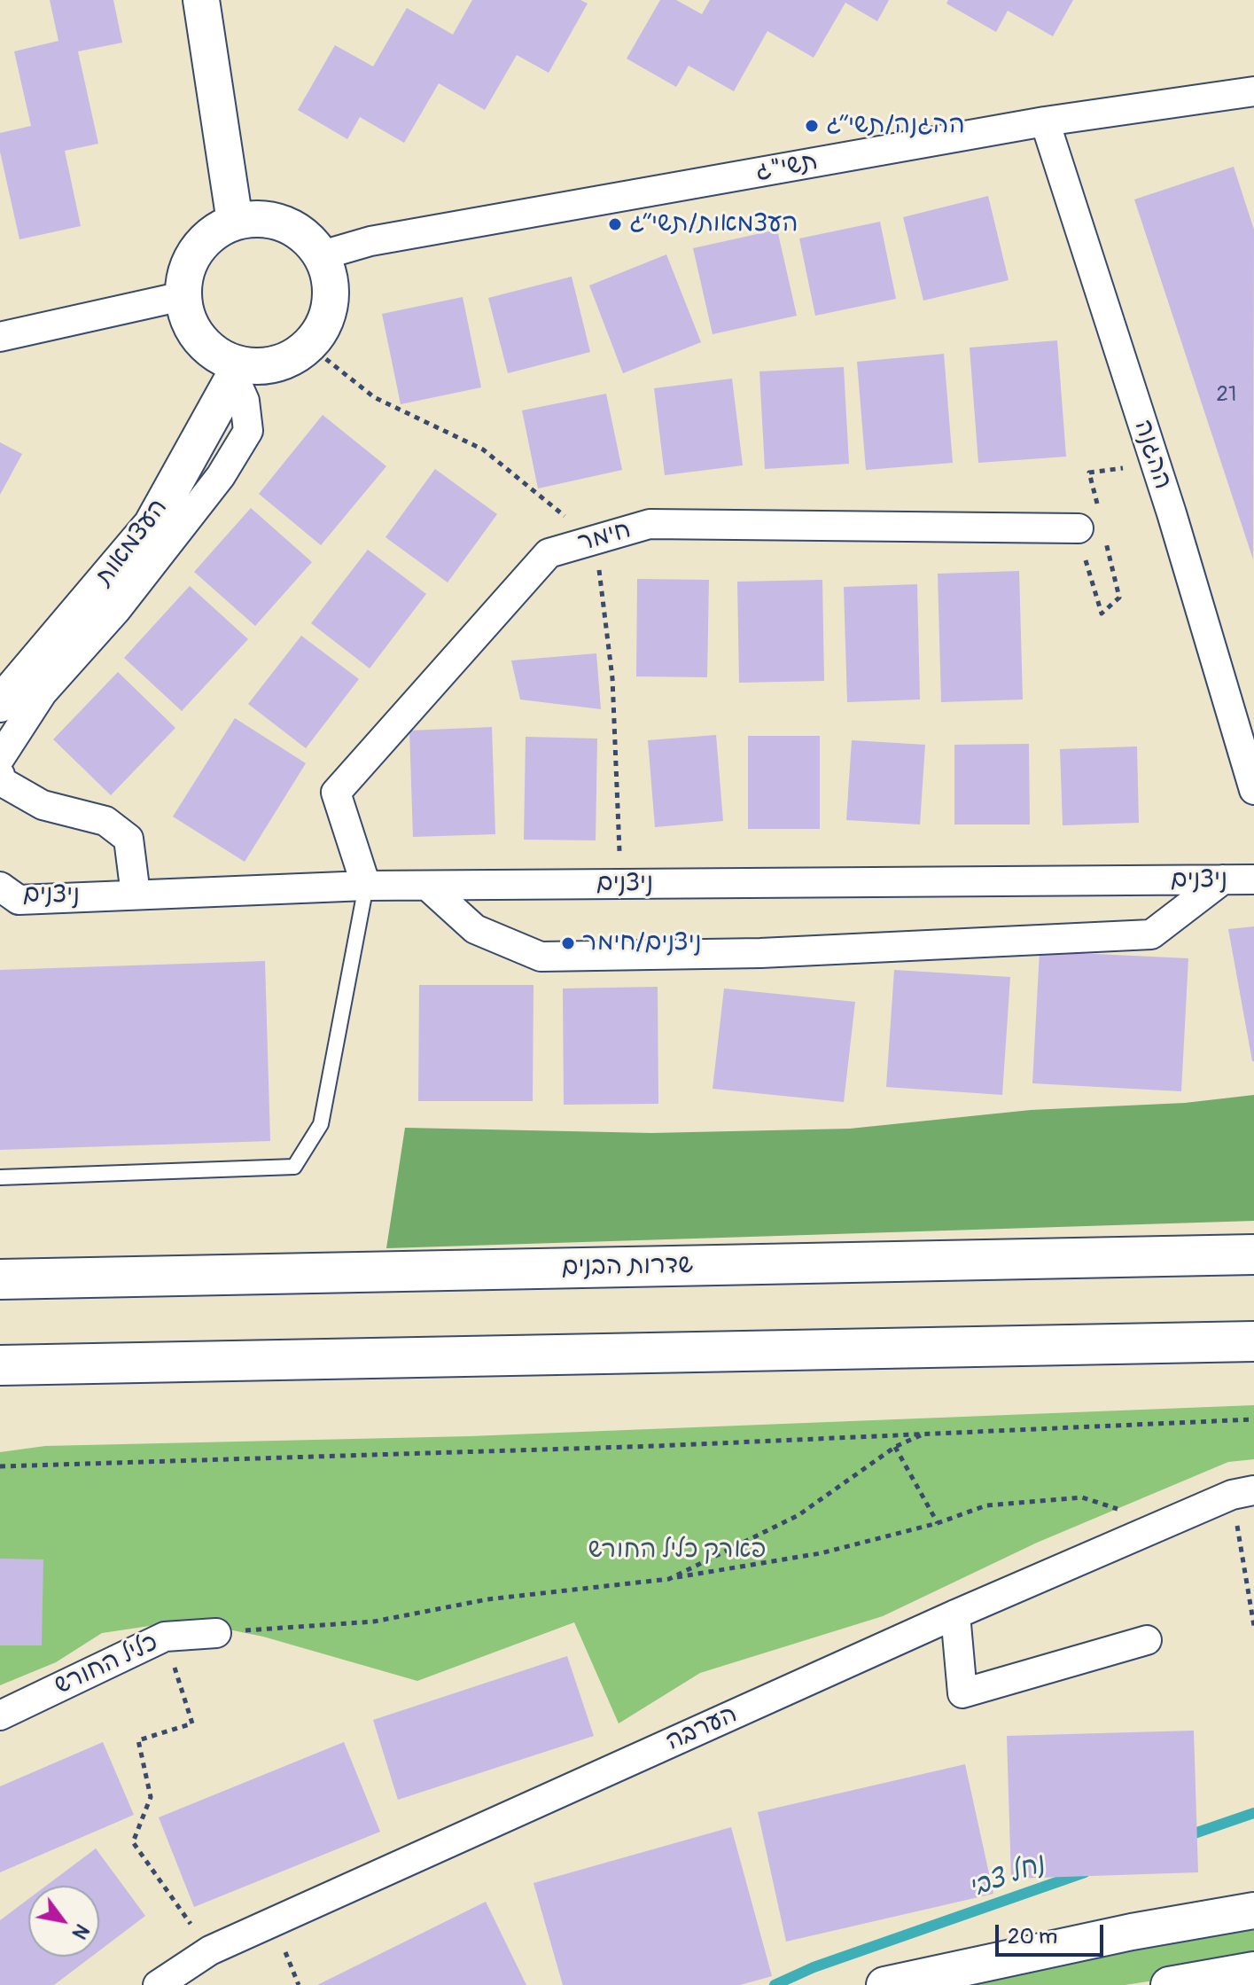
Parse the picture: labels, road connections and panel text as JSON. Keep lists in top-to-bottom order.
{
  "streets": {
    "main road": ["שדרות הבנים"],
    "street": [
      "תשי\"ג",
      "ההגנה",
      "חימר",
      "העצמאות",
      "ניצנים",
      "כליל החורש",
      "הערבה"
    ]
  },
  "crossings": [
    ["תשי\"ג", "ההגנה"],
    ["תשי\"ג", "העצמאות"],
    ["חימר", "ניצנים"]
  ],
  "water": ["נחל צבי"],
  "parks": ["פארק כליל החורש"],
  "places": ["ההגנה/תשי״ג", "העצמאות/תשי״ג", "ניצנים/חימר"],
  "house_numbers": ["21"],
  "scale_bar": "20 m",
  "north": "bottom right"
}
